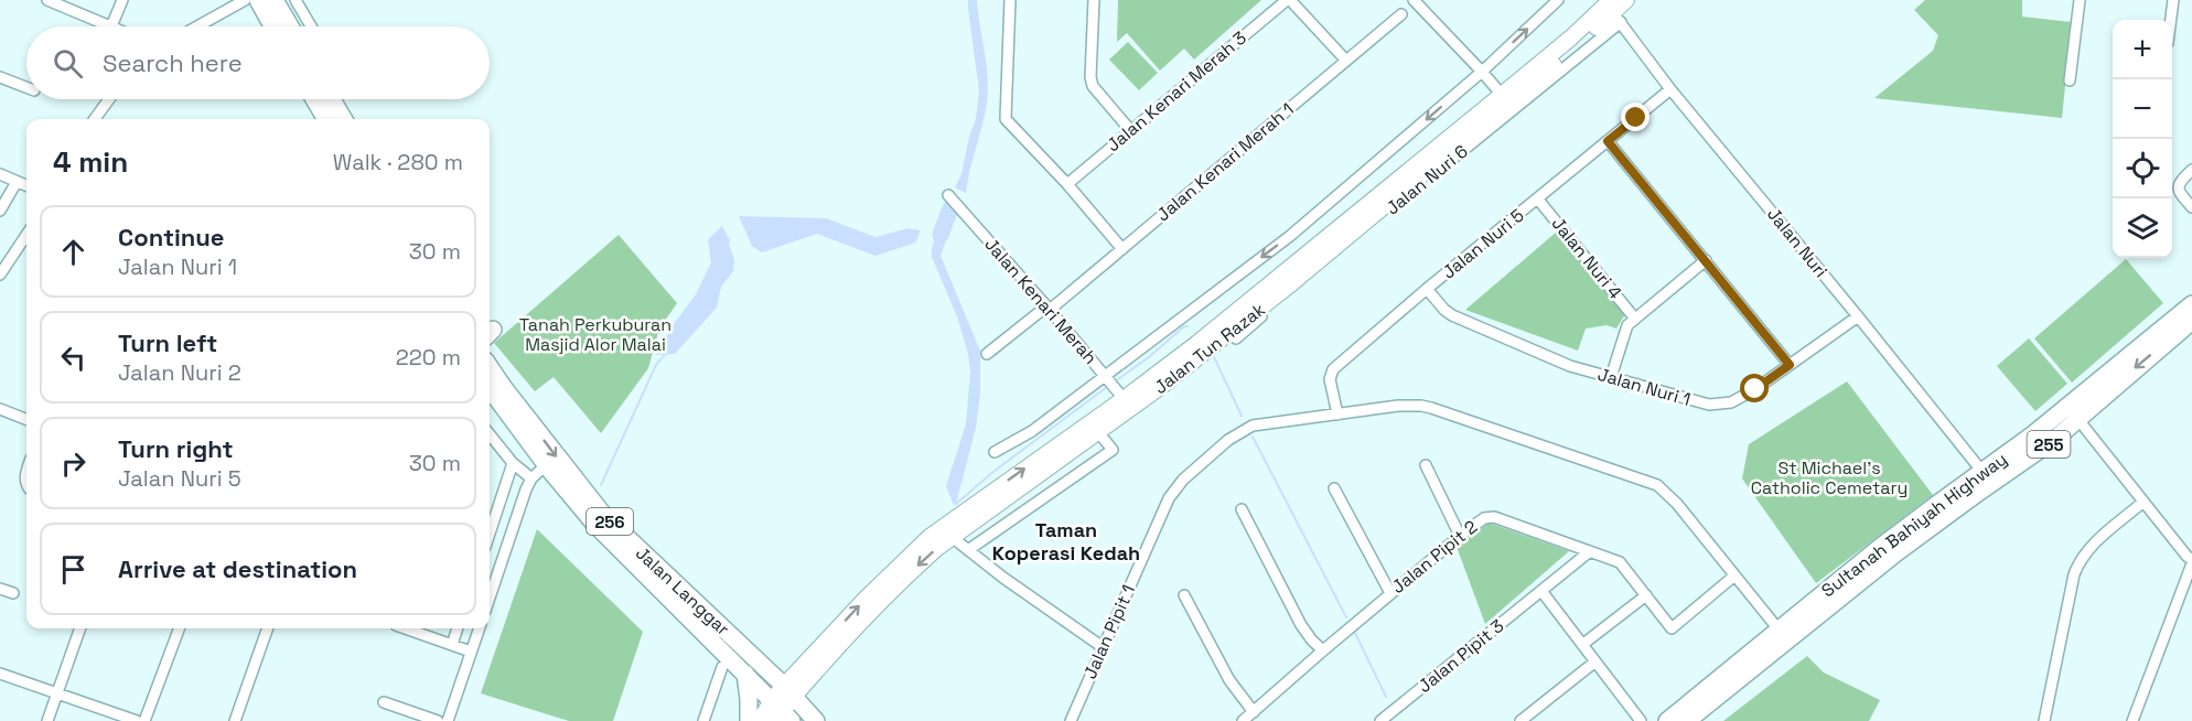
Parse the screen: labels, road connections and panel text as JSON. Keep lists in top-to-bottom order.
{
  "streets": {
    "main road": [
      "Jalan Tun Razak",
      "255",
      "256",
      "Sultanah Bahiyah Highway",
      "Jalan Langgar"
    ],
    "street": [
      "Jalan Kenari Merah 3",
      "Jalan Kenari Merah 1",
      "Jalan Nuri",
      "Jalan Nuri 5",
      "Jalan Nuri 4",
      "Jalan Kenari Merah",
      "Jalan Nuri 1",
      "Jalan Pipit 2",
      "Jalan Pipit 1",
      "Jalan Pipit 3"
    ]
  },
  "crossings": [
    ["Jalan Kenari Merah 1", "Jalan Kenari Merah"],
    ["Jalan Nuri", "Jalan Nuri 5"],
    ["Jalan Nuri", "Jalan Tun Razak"],
    ["Jalan Nuri", "Jalan Nuri 1"],
    ["Jalan Nuri", "Sultanah Bahiyah Highway"],
    ["Jalan Nuri 5", "Jalan Nuri 4"],
    ["Jalan Nuri 5", "Jalan Nuri 1"],
    ["Jalan Nuri 5", "Jalan Pipit 1"],
    ["Jalan Kenari Merah", "Jalan Tun Razak"],
    ["Jalan Tun Razak", "Jalan Langgar"],
    ["Sultanah Bahiyah Highway", "Jalan Pipit 1"],
    ["Jalan Pipit 2", "Jalan Pipit 1"],
    ["Jalan Pipit 2", "Jalan Pipit 3"]
  ],
  "districts": ["Taman Koperasi Kedah"],
  "parks": ["Tanah Perkuburan Masjid Alor Malai", "St Michael's Catholic Cemetary"],
  "page": {
    "map_buttons": ["+", "−"],
    "search": "Search here",
    "heading": ["4 min", "Walk · 280 m"],
    "list": [
      ["Continue", "Jalan Nuri 1", "30 m"],
      ["Turn left", "Jalan Nuri 2", "220 m"],
      ["Turn right", "Jalan Nuri 5", "30 m"],
      "Arrive at destination"
    ]
  }
}
